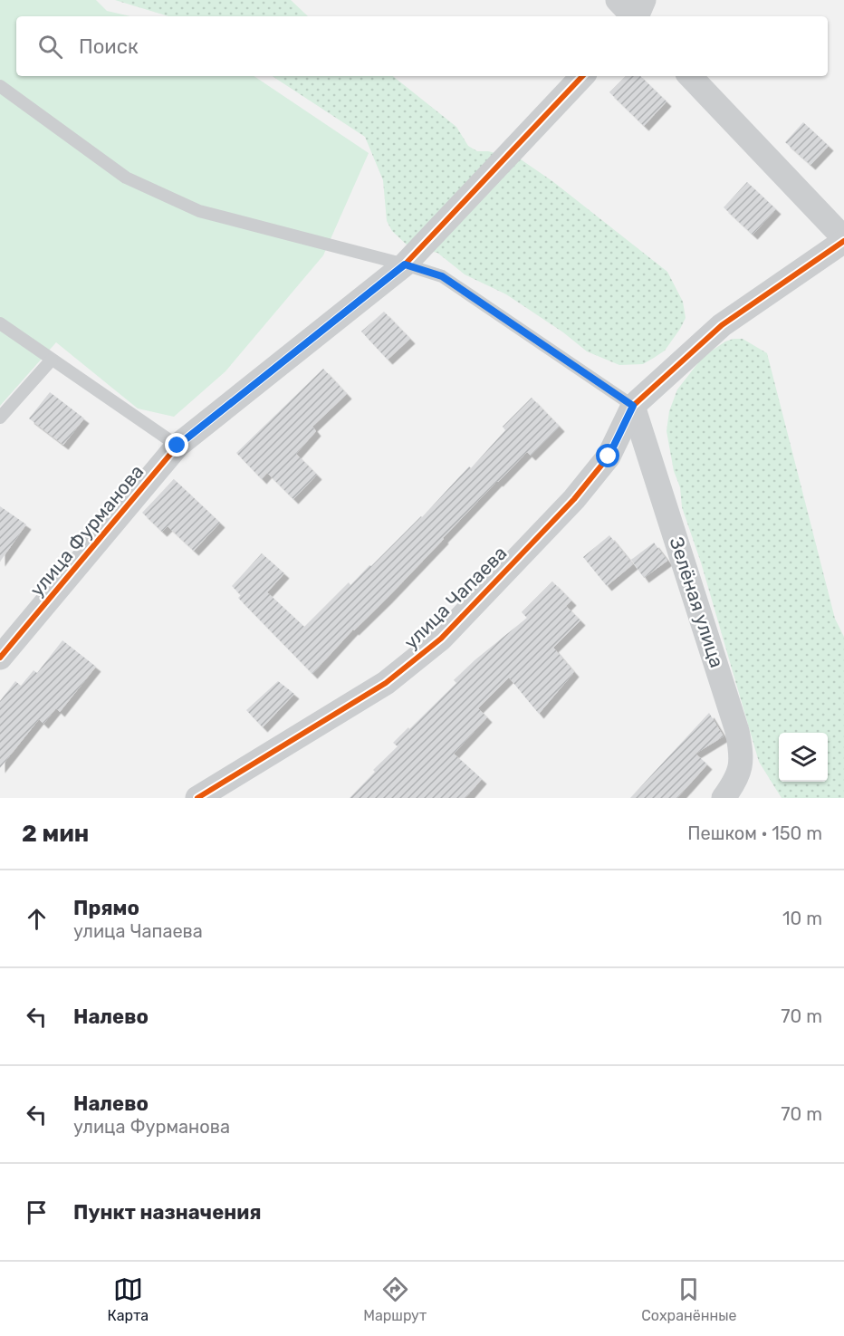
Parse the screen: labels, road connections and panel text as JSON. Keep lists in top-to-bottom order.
{
  "streets": {
    "street": ["улица Фурманова", "улица Чапаева", "Зелёная улица"]
  },
  "crossings": [
    ["улица Чапаева", "Зелёная улица"]
  ],
  "page": {
    "search": "Поиск",
    "heading": ["2 мин", "Пешком · 150 m"],
    "list": [
      ["Прямо", "улица Чапаева", "10 m"],
      ["Налево", "70 m"],
      ["Налево", "улица Фурманова", "70 m"],
      "Пункт назначения"
    ],
    "nav": ["Карта", "Маршрут", "Сохранённые"]
  }
}
